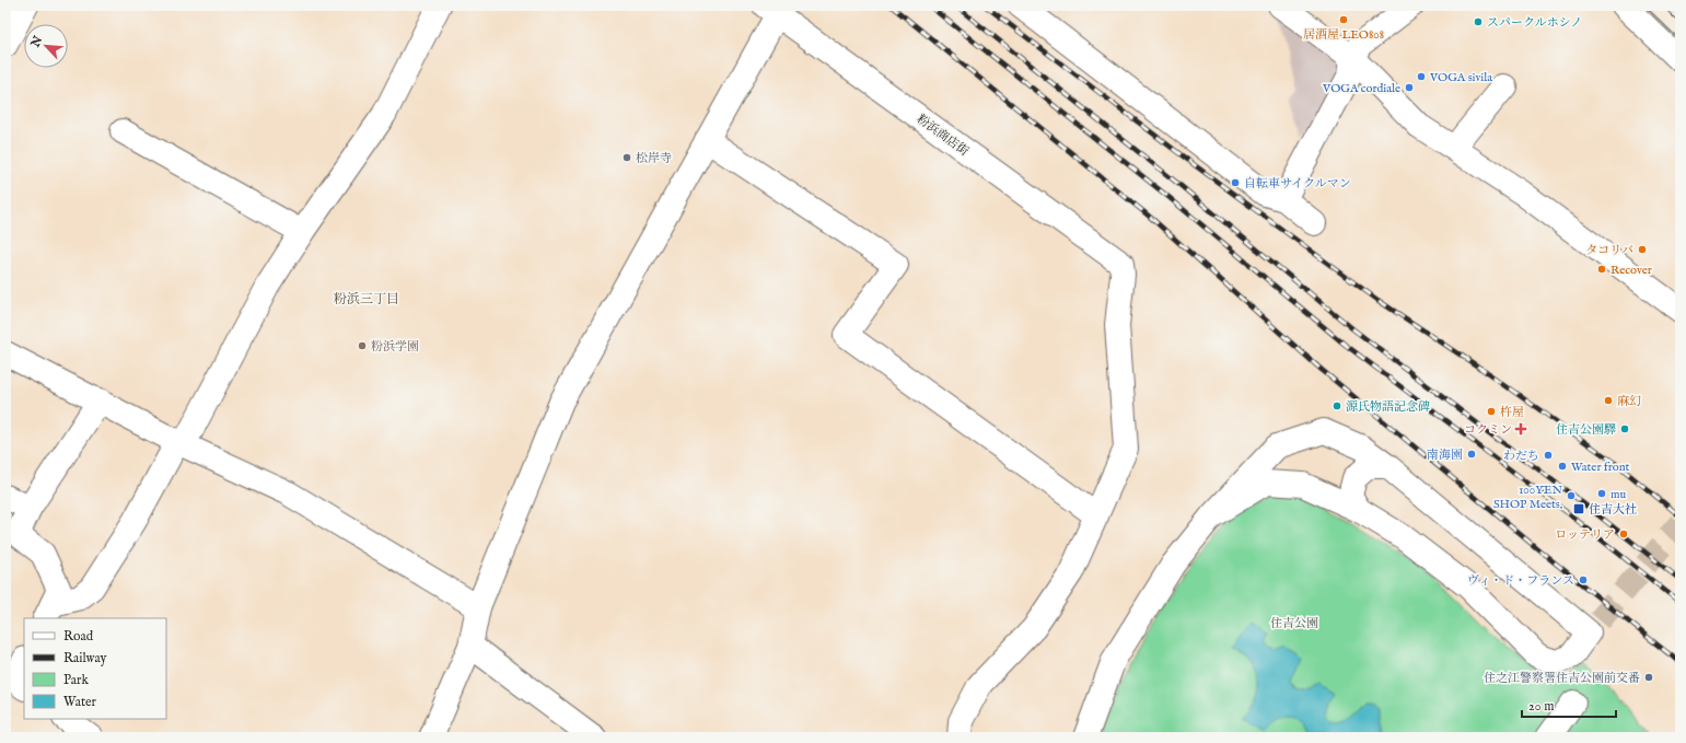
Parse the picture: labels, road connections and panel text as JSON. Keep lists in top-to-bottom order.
{
  "streets": {
    "street": ["粉浜商店街"]
  },
  "districts": ["粉浜三丁目"],
  "parks": ["住吉公園"],
  "places": {
    "other": [
      "居酒屋 LEO808",
      "スパークルホシノ",
      "VOGA sivila",
      "VOGA cordiale",
      "松岸寺",
      "自転車サイクルマン",
      "タコリバ",
      "Recover",
      "粉浜学園",
      "麻幻",
      "源氏物語記念碑",
      "杵屋",
      "住吉公園驛",
      "南海園",
      "わだち",
      "Water front",
      "mu",
      "100YEN SHOP Meets.",
      "ロッテリア",
      "ヴィ・ド・フランス",
      "住之江警察署住吉公園前交番"
    ],
    "health": ["コクミン"],
    "transit": ["住吉大社"]
  },
  "legend": [
    "Road",
    "Railway",
    "Park",
    "Water"
  ],
  "scale_bar": "20 m",
  "north": "top left"
}
